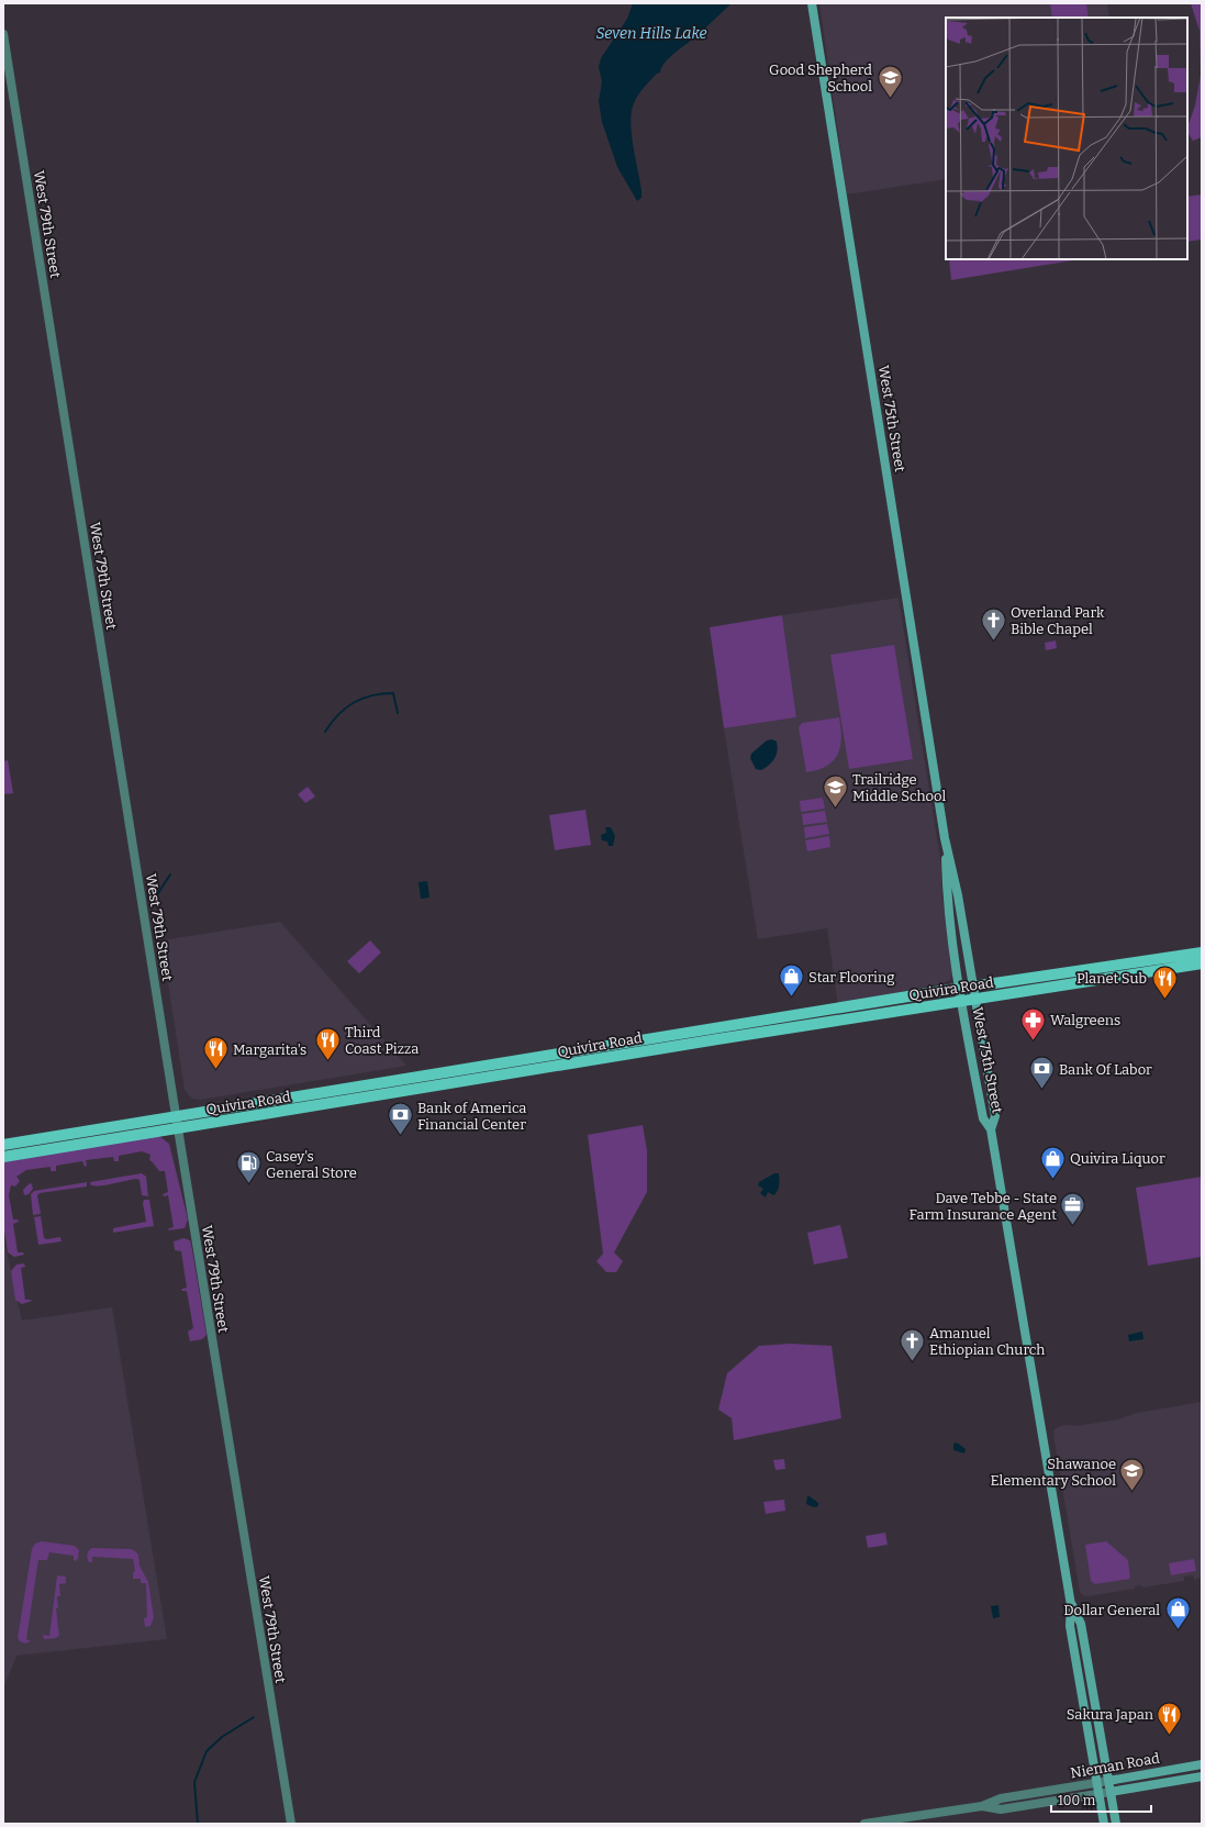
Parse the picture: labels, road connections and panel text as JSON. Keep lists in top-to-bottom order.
{
  "streets": {
    "main road": ["West 75th Street", "Quivira Road", "Nieman Road"],
    "street": ["West 79th Street"]
  },
  "crossings": [
    ["West 79th Street", "Quivira Road"],
    ["West 75th Street", "Quivira Road"],
    ["West 75th Street", "Nieman Road"]
  ],
  "water": ["Seven Hills Lake"],
  "places": {
    "school or university": ["Good Shepherd School", "Trailridge Middle School", "Shawanoe Elementary School"],
    "church": ["Overland Park Bible Chapel", "Amanuel Ethiopian Church"],
    "shop": ["Star Flooring", "Quivira Liquor", "Dollar General"],
    "restaurant": [
      "Planet Sub",
      "Third Coast Pizza",
      "Margarita's",
      "Sakura Japan"
    ],
    "pharmacy": ["Walgreens"],
    "bank": ["Bank Of Labor", "Bank of America Financial Center"],
    "fuel station": ["Casey's General Store"],
    "office": ["Dave Tebbe - State Farm Insurance Agent"]
  },
  "scale_bar": "100 m"
}
